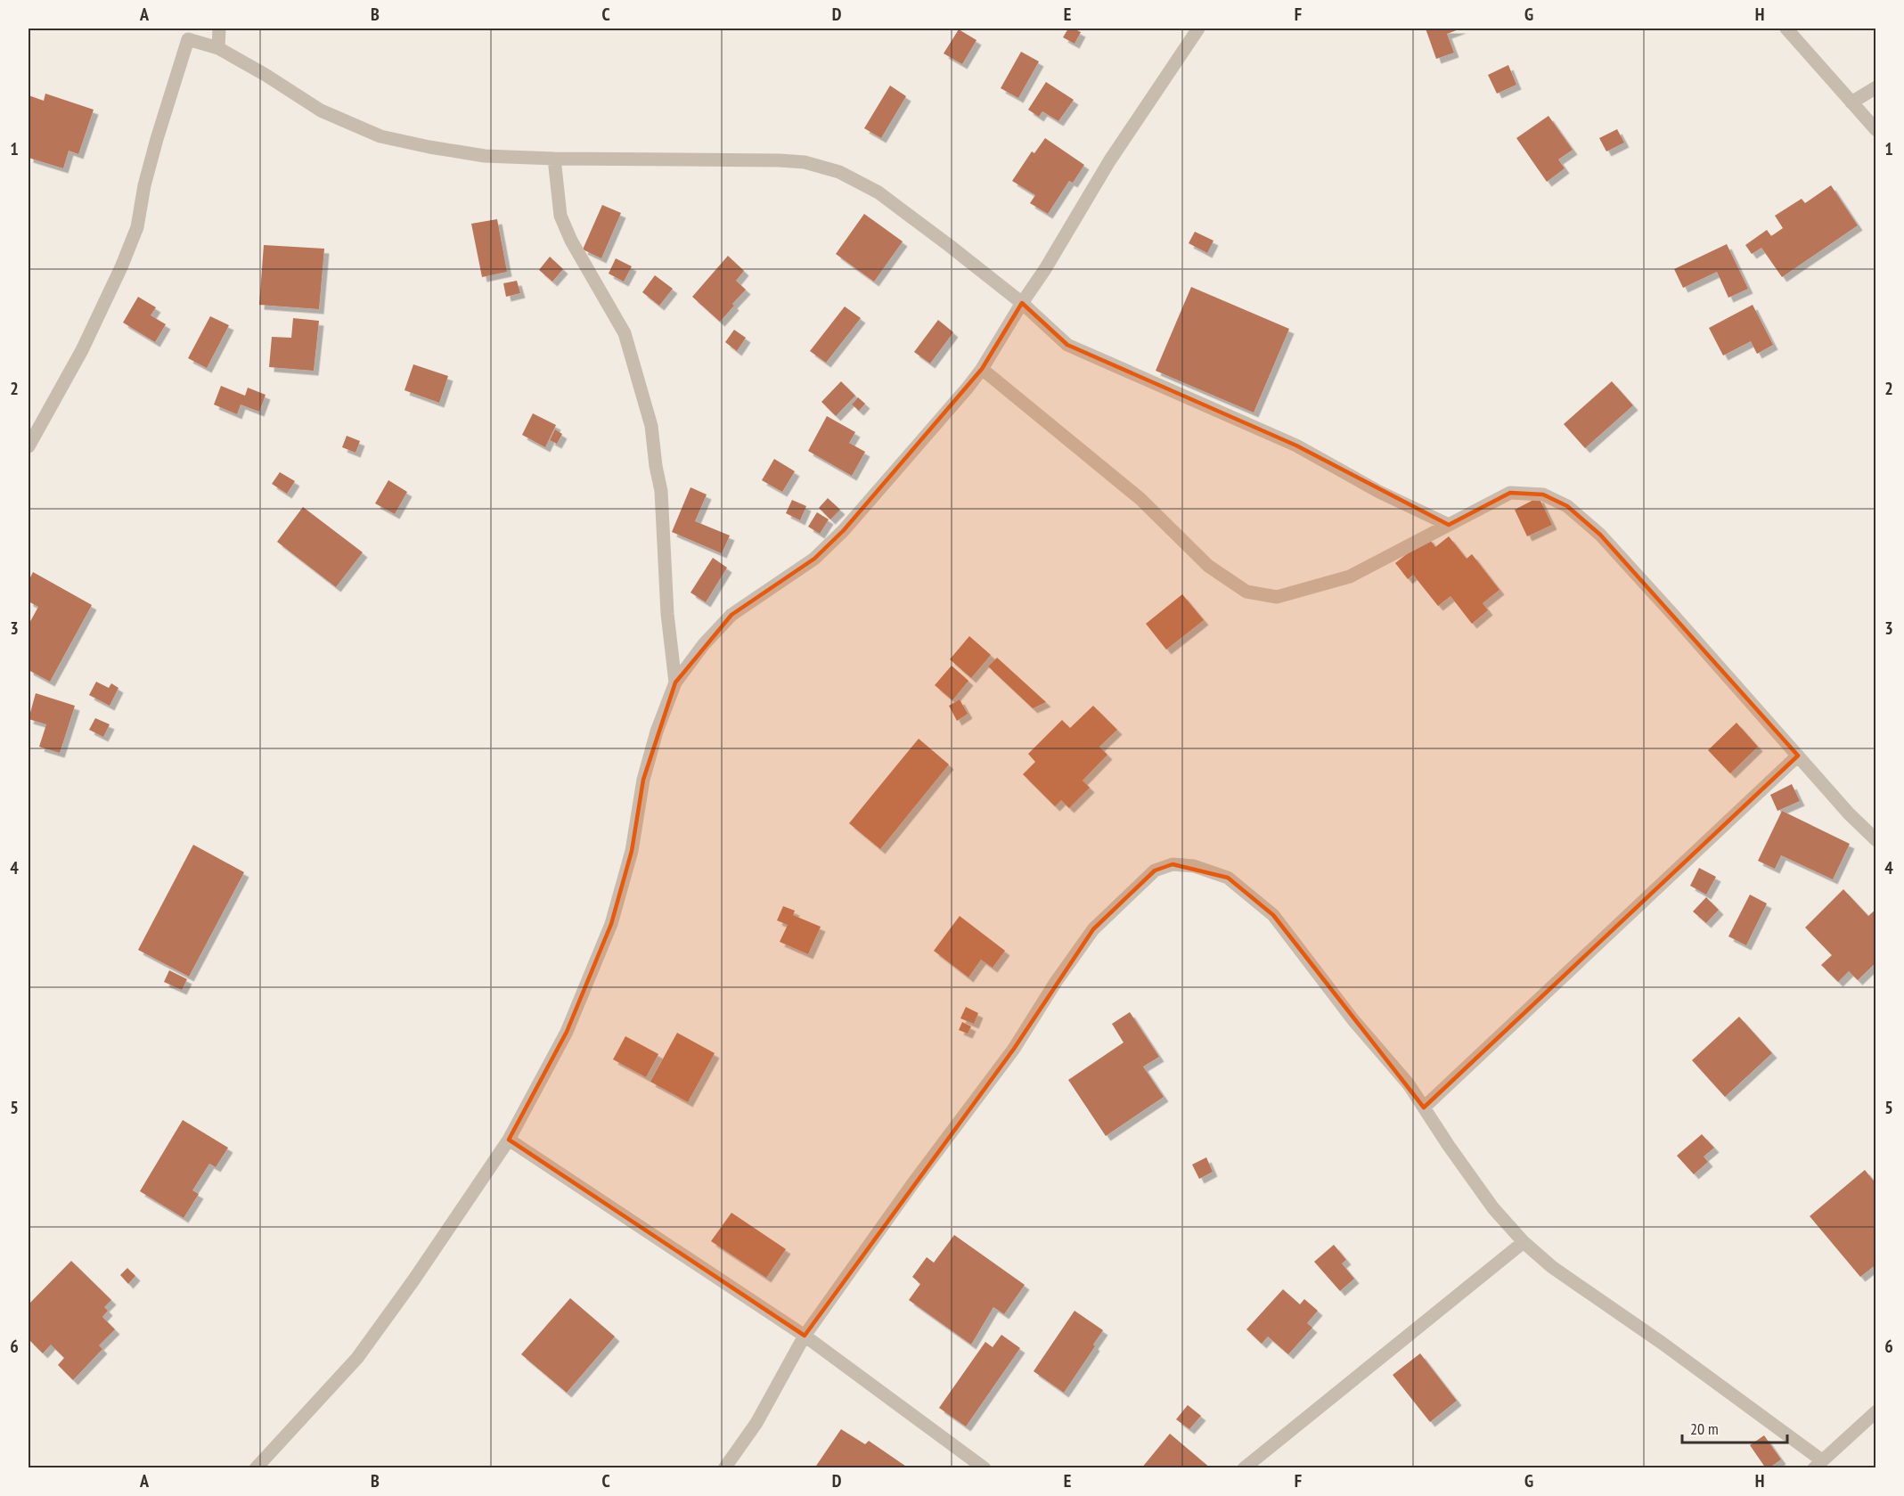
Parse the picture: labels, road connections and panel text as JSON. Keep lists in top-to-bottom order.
{
  "scale_bar": "20 m",
  "grid": {
    "columns": [
      "A",
      "B",
      "C",
      "D",
      "E",
      "F",
      "G",
      "H"
    ],
    "rows": [
      "1",
      "2",
      "3",
      "4",
      "5",
      "6"
    ]
  }
}
